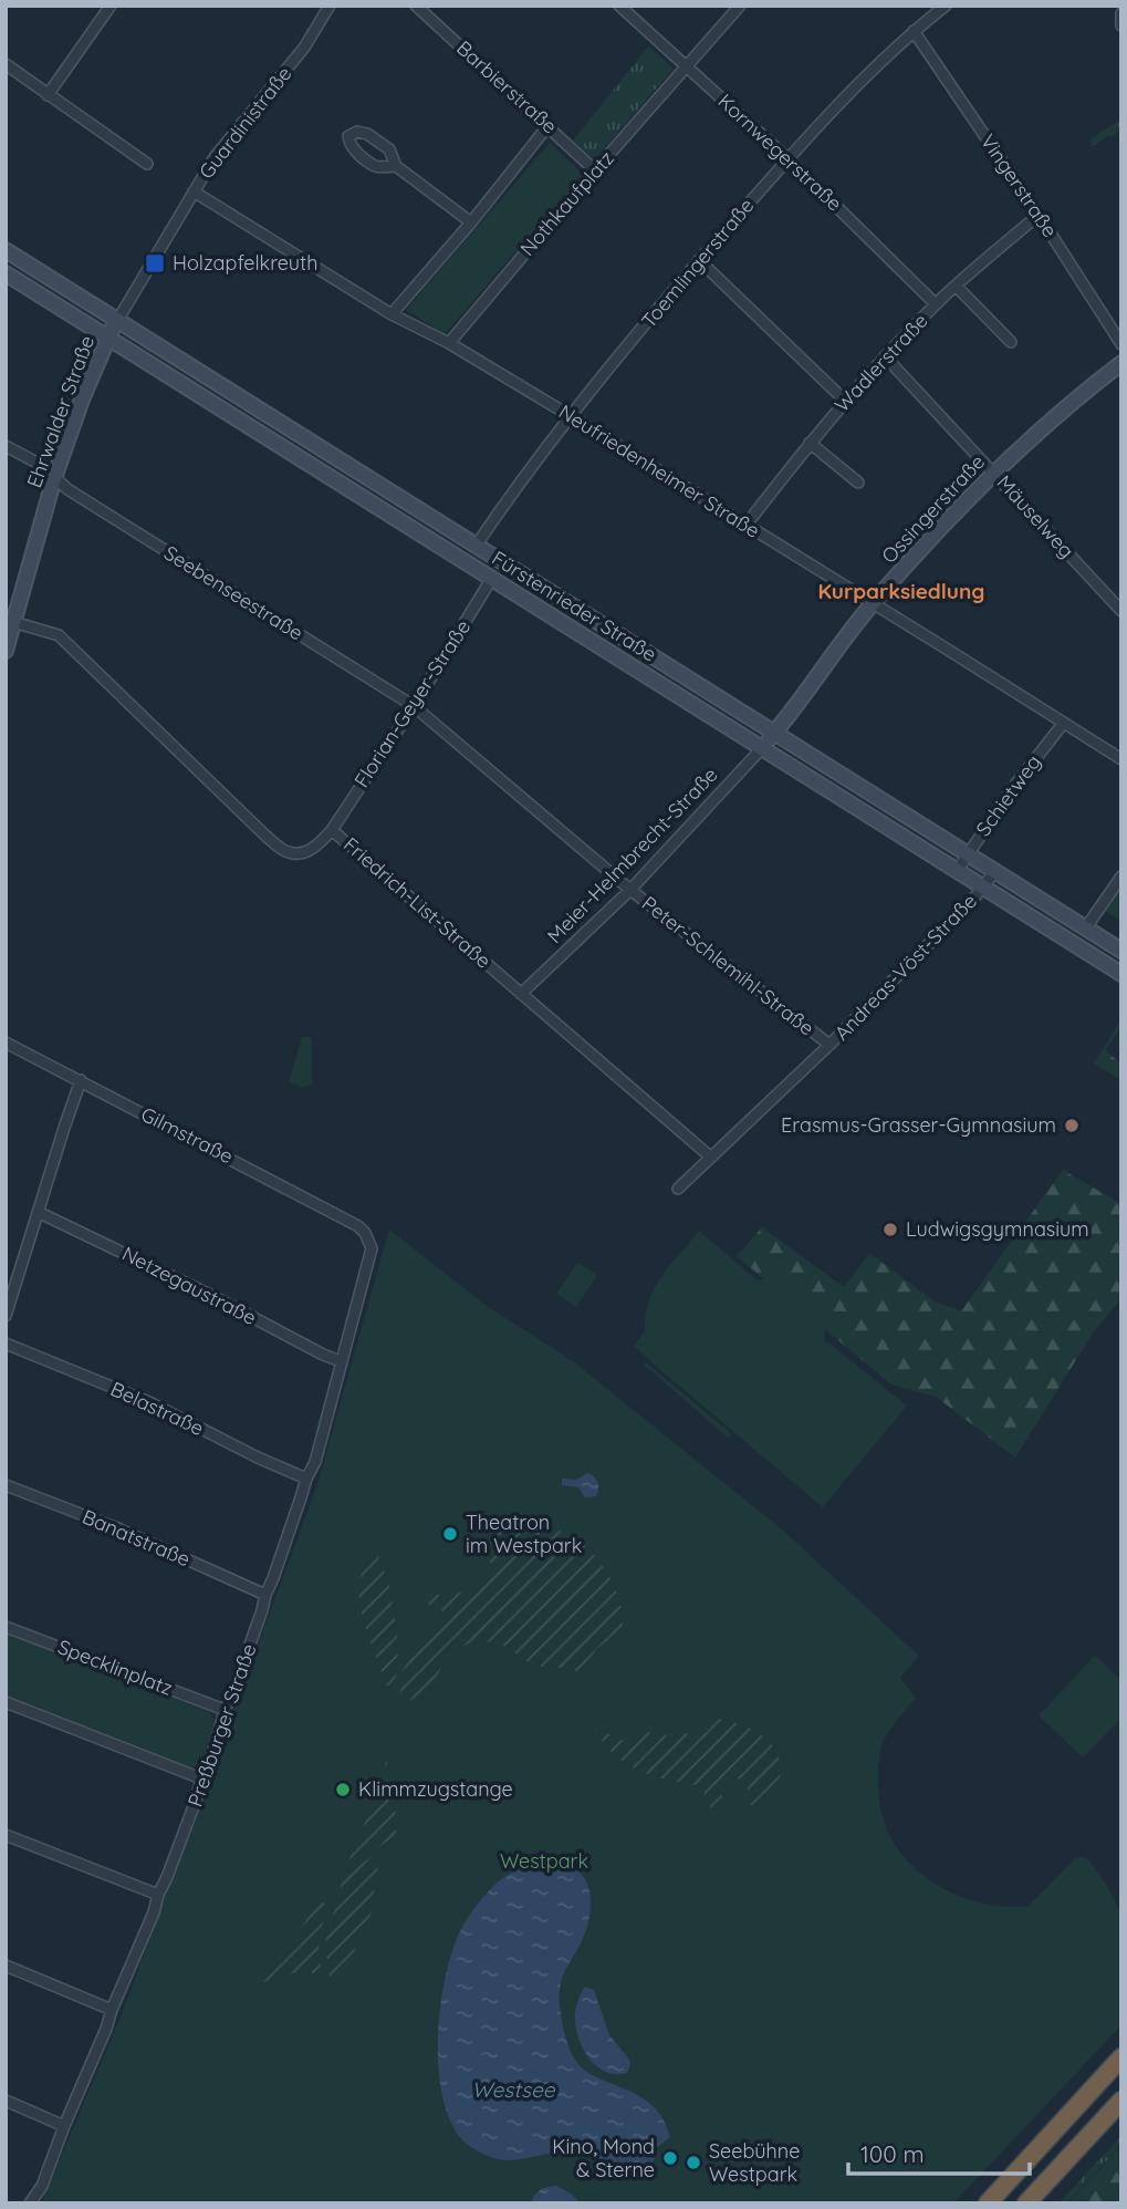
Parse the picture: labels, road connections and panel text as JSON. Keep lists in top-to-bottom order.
{
  "streets": {
    "main road": ["Ehrwalder Straße", "Ossingerstraße", "Fürstenrieder Straße"],
    "street": [
      "Barbierstraße",
      "Guardinistraße",
      "Kornwegerstraße",
      "Vingerstraße",
      "Nothkaufplatz",
      "Toemlingerstraße",
      "Wadlerstraße",
      "Neufriedenheimer Straße",
      "Mäuselweg",
      "Seebenseestraße",
      "Florian-Geyer-Straße",
      "Schietweg",
      "Meier-Helmbrecht-Straße",
      "Friedrich-List-Straße",
      "Peter-Schlemihl-Straße",
      "Andreas-Vöst-Straße",
      "Gilmstraße",
      "Netzegaustraße",
      "Belastraße",
      "Banatstraße",
      "Specklinplatz",
      "Preßburger Straße"
    ]
  },
  "crossings": [
    ["Barbierstraße", "Nothkaufplatz"],
    ["Guardinistraße", "Ehrwalder Straße"],
    ["Guardinistraße", "Neufriedenheimer Straße"],
    ["Guardinistraße", "Fürstenrieder Straße"],
    ["Kornwegerstraße", "Nothkaufplatz"],
    ["Kornwegerstraße", "Toemlingerstraße"],
    ["Kornwegerstraße", "Wadlerstraße"],
    ["Vingerstraße", "Toemlingerstraße"],
    ["Vingerstraße", "Wadlerstraße"],
    ["Nothkaufplatz", "Neufriedenheimer Straße"],
    ["Toemlingerstraße", "Neufriedenheimer Straße"],
    ["Toemlingerstraße", "Fürstenrieder Straße"],
    ["Wadlerstraße", "Neufriedenheimer Straße"],
    ["Wadlerstraße", "Mäuselweg"],
    ["Ehrwalder Straße", "Seebenseestraße"],
    ["Ehrwalder Straße", "Fürstenrieder Straße"],
    ["Ehrwalder Straße", "Friedrich-List-Straße"],
    ["Neufriedenheimer Straße", "Ossingerstraße"],
    ["Neufriedenheimer Straße", "Schietweg"],
    ["Ossingerstraße", "Mäuselweg"],
    ["Ossingerstraße", "Fürstenrieder Straße"],
    ["Ossingerstraße", "Meier-Helmbrecht-Straße"],
    ["Seebenseestraße", "Florian-Geyer-Straße"],
    ["Seebenseestraße", "Peter-Schlemihl-Straße"],
    ["Fürstenrieder Straße", "Florian-Geyer-Straße"],
    ["Fürstenrieder Straße", "Schietweg"],
    ["Fürstenrieder Straße", "Meier-Helmbrecht-Straße"],
    ["Fürstenrieder Straße", "Andreas-Vöst-Straße"],
    ["Florian-Geyer-Straße", "Friedrich-List-Straße"],
    ["Florian-Geyer-Straße", "Peter-Schlemihl-Straße"],
    ["Meier-Helmbrecht-Straße", "Friedrich-List-Straße"],
    ["Meier-Helmbrecht-Straße", "Peter-Schlemihl-Straße"],
    ["Friedrich-List-Straße", "Andreas-Vöst-Straße"],
    ["Peter-Schlemihl-Straße", "Andreas-Vöst-Straße"],
    ["Gilmstraße", "Preßburger Straße"],
    ["Netzegaustraße", "Preßburger Straße"],
    ["Belastraße", "Preßburger Straße"],
    ["Banatstraße", "Preßburger Straße"],
    ["Specklinplatz", "Preßburger Straße"]
  ],
  "districts": ["Kurparksiedlung"],
  "water": ["Westsee"],
  "parks": ["Westpark"],
  "places": {
    "transit": ["Holzapfelkreuth"],
    "other": [
      "Erasmus-Grasser-Gymnasium",
      "Ludwigsgymnasium",
      "Theatron im Westpark",
      "Klimmzugstange",
      "Kino, Mond & Sterne",
      "Seebühne Westpark"
    ]
  },
  "scale_bar": "100 m"
}
